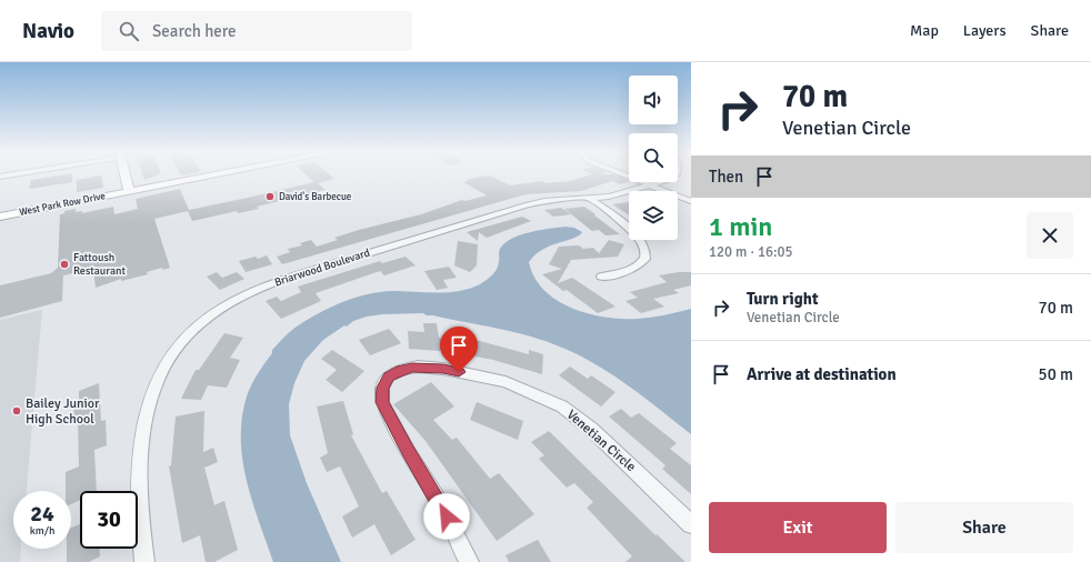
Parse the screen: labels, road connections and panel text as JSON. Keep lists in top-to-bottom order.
{
  "streets": {
    "main road": ["West Park Row Drive"],
    "street": ["Briarwood Boulevard", "Venetian Circle"]
  },
  "places": ["David's Barbecue", "Fattoush Restaurant", "Bailey Junior High School"],
  "page": {
    "header": "Navio",
    "search": "Search here",
    "nav": ["Map", "Layers", "Share"],
    "turn": ["70 m", "Venetian Circle"],
    "then": "Then",
    "heading": ["1 min", "120 m · 16:05"],
    "list": [
      {
        "name": "Turn right",
        "note": "Venetian Circle",
        "value": "70 m"
      },
      {
        "name": "Arrive at destination",
        "value": "50 m"
      }
    ],
    "speed": "24 km/h",
    "limit": "30",
    "buttons": ["Exit", "Share"]
  }
}
